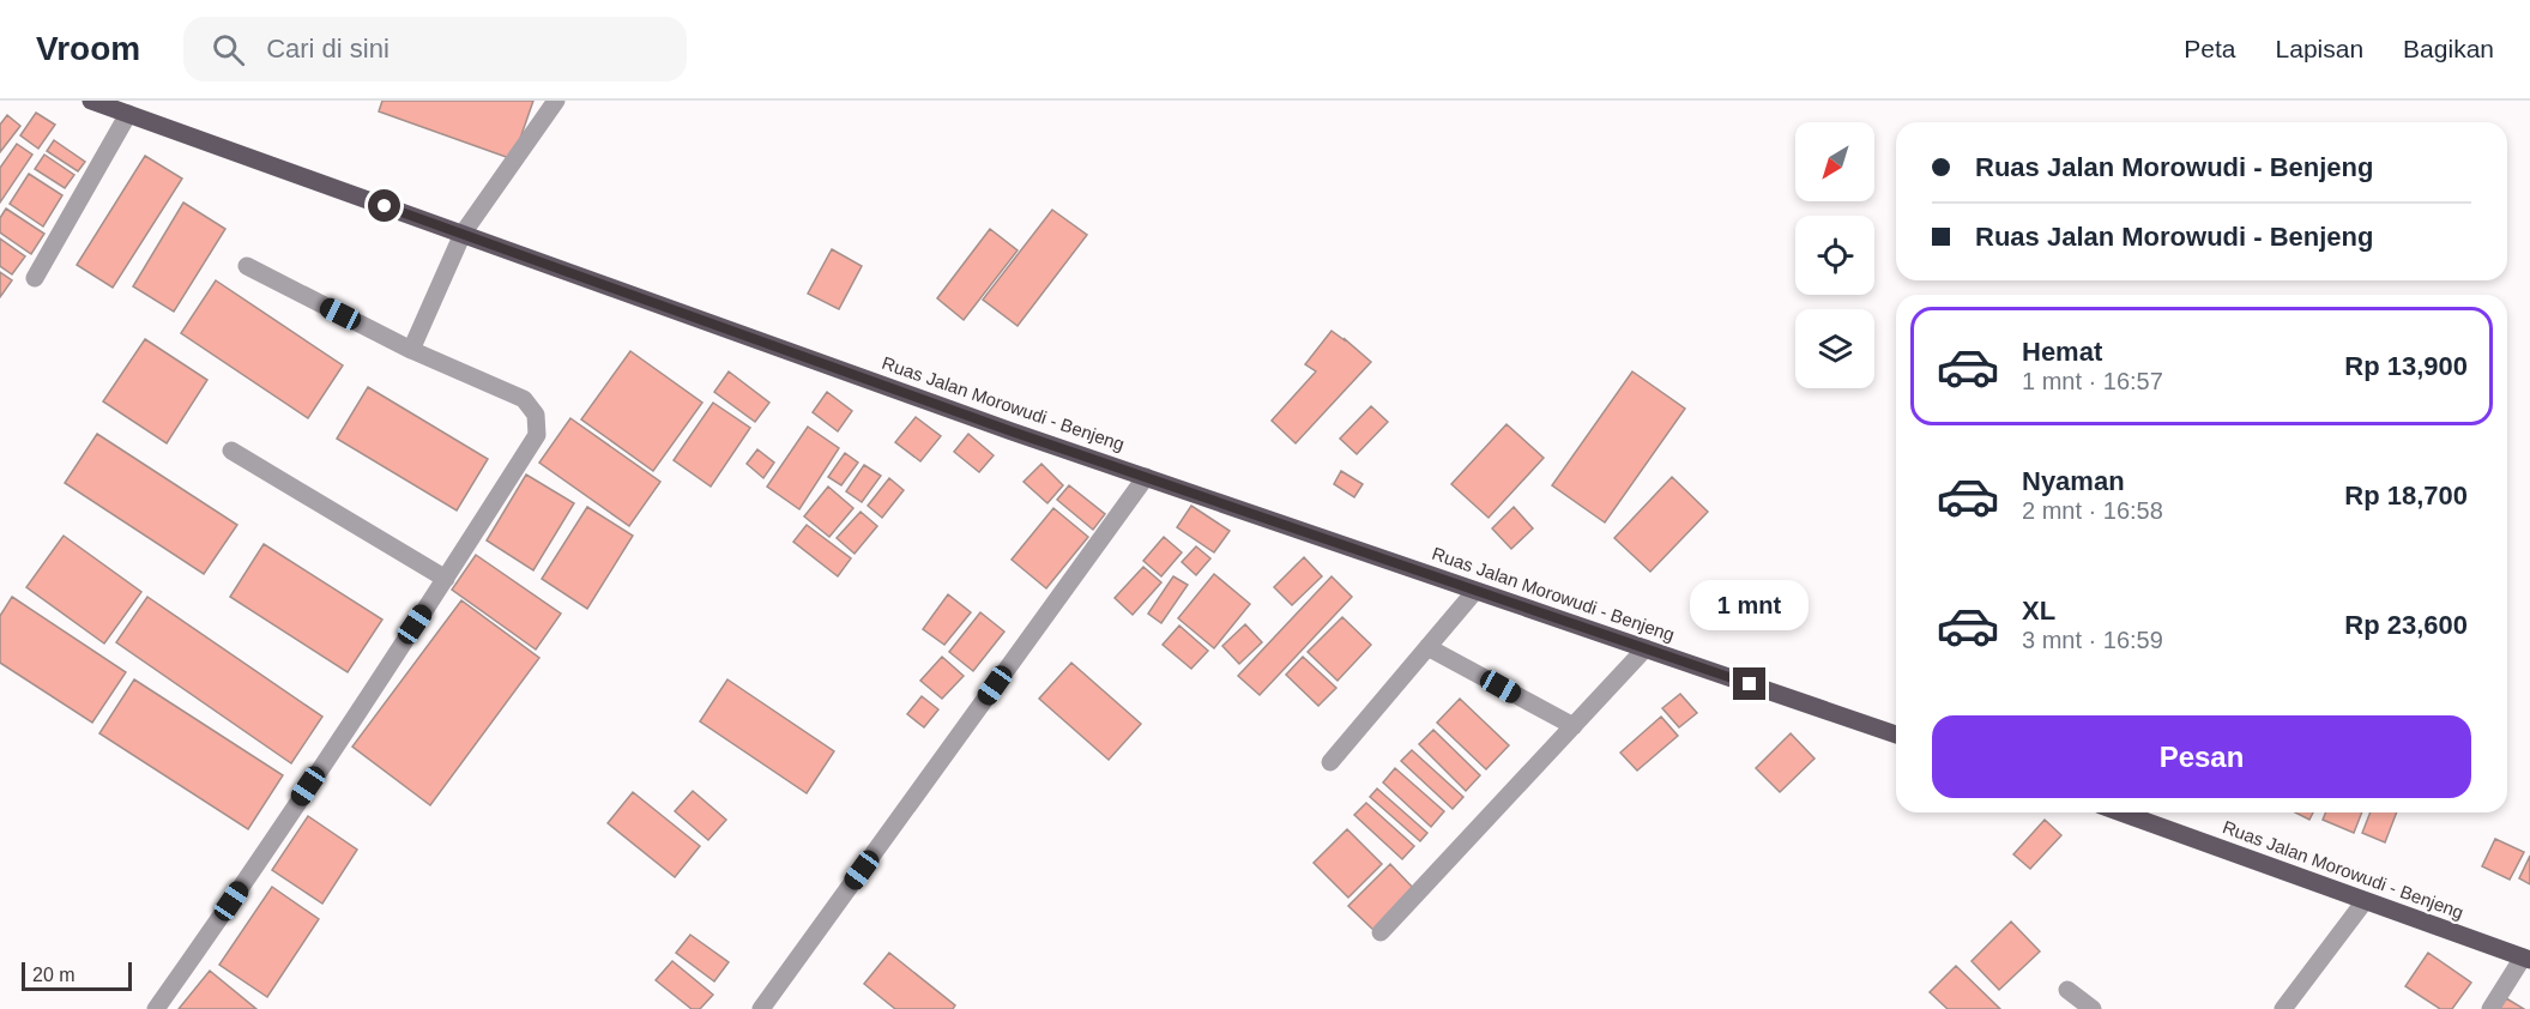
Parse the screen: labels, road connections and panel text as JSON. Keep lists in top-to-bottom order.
{
  "streets": {
    "main road": ["Ruas Jalan Morowudi - Benjeng"]
  },
  "scale_bar": "20 m",
  "north": "bottom left",
  "page": {
    "header": "Vroom",
    "search": "Cari di sini",
    "nav": ["Peta", "Lapisan", "Bagikan"],
    "banner": ["Ruas Jalan Morowudi - Benjeng", "Ruas Jalan Morowudi - Benjeng"],
    "list": [
      {
        "name": "Hemat",
        "note": "1 mnt · 16:57",
        "value": "Rp 13,900"
      },
      {
        "name": "Nyaman",
        "note": "2 mnt · 16:58",
        "value": "Rp 18,700"
      },
      {
        "name": "XL",
        "note": "3 mnt · 16:59",
        "value": "Rp 23,600"
      }
    ],
    "bubble": "1 mnt",
    "buttons": "Pesan",
    "scale": "20 m"
  }
}
